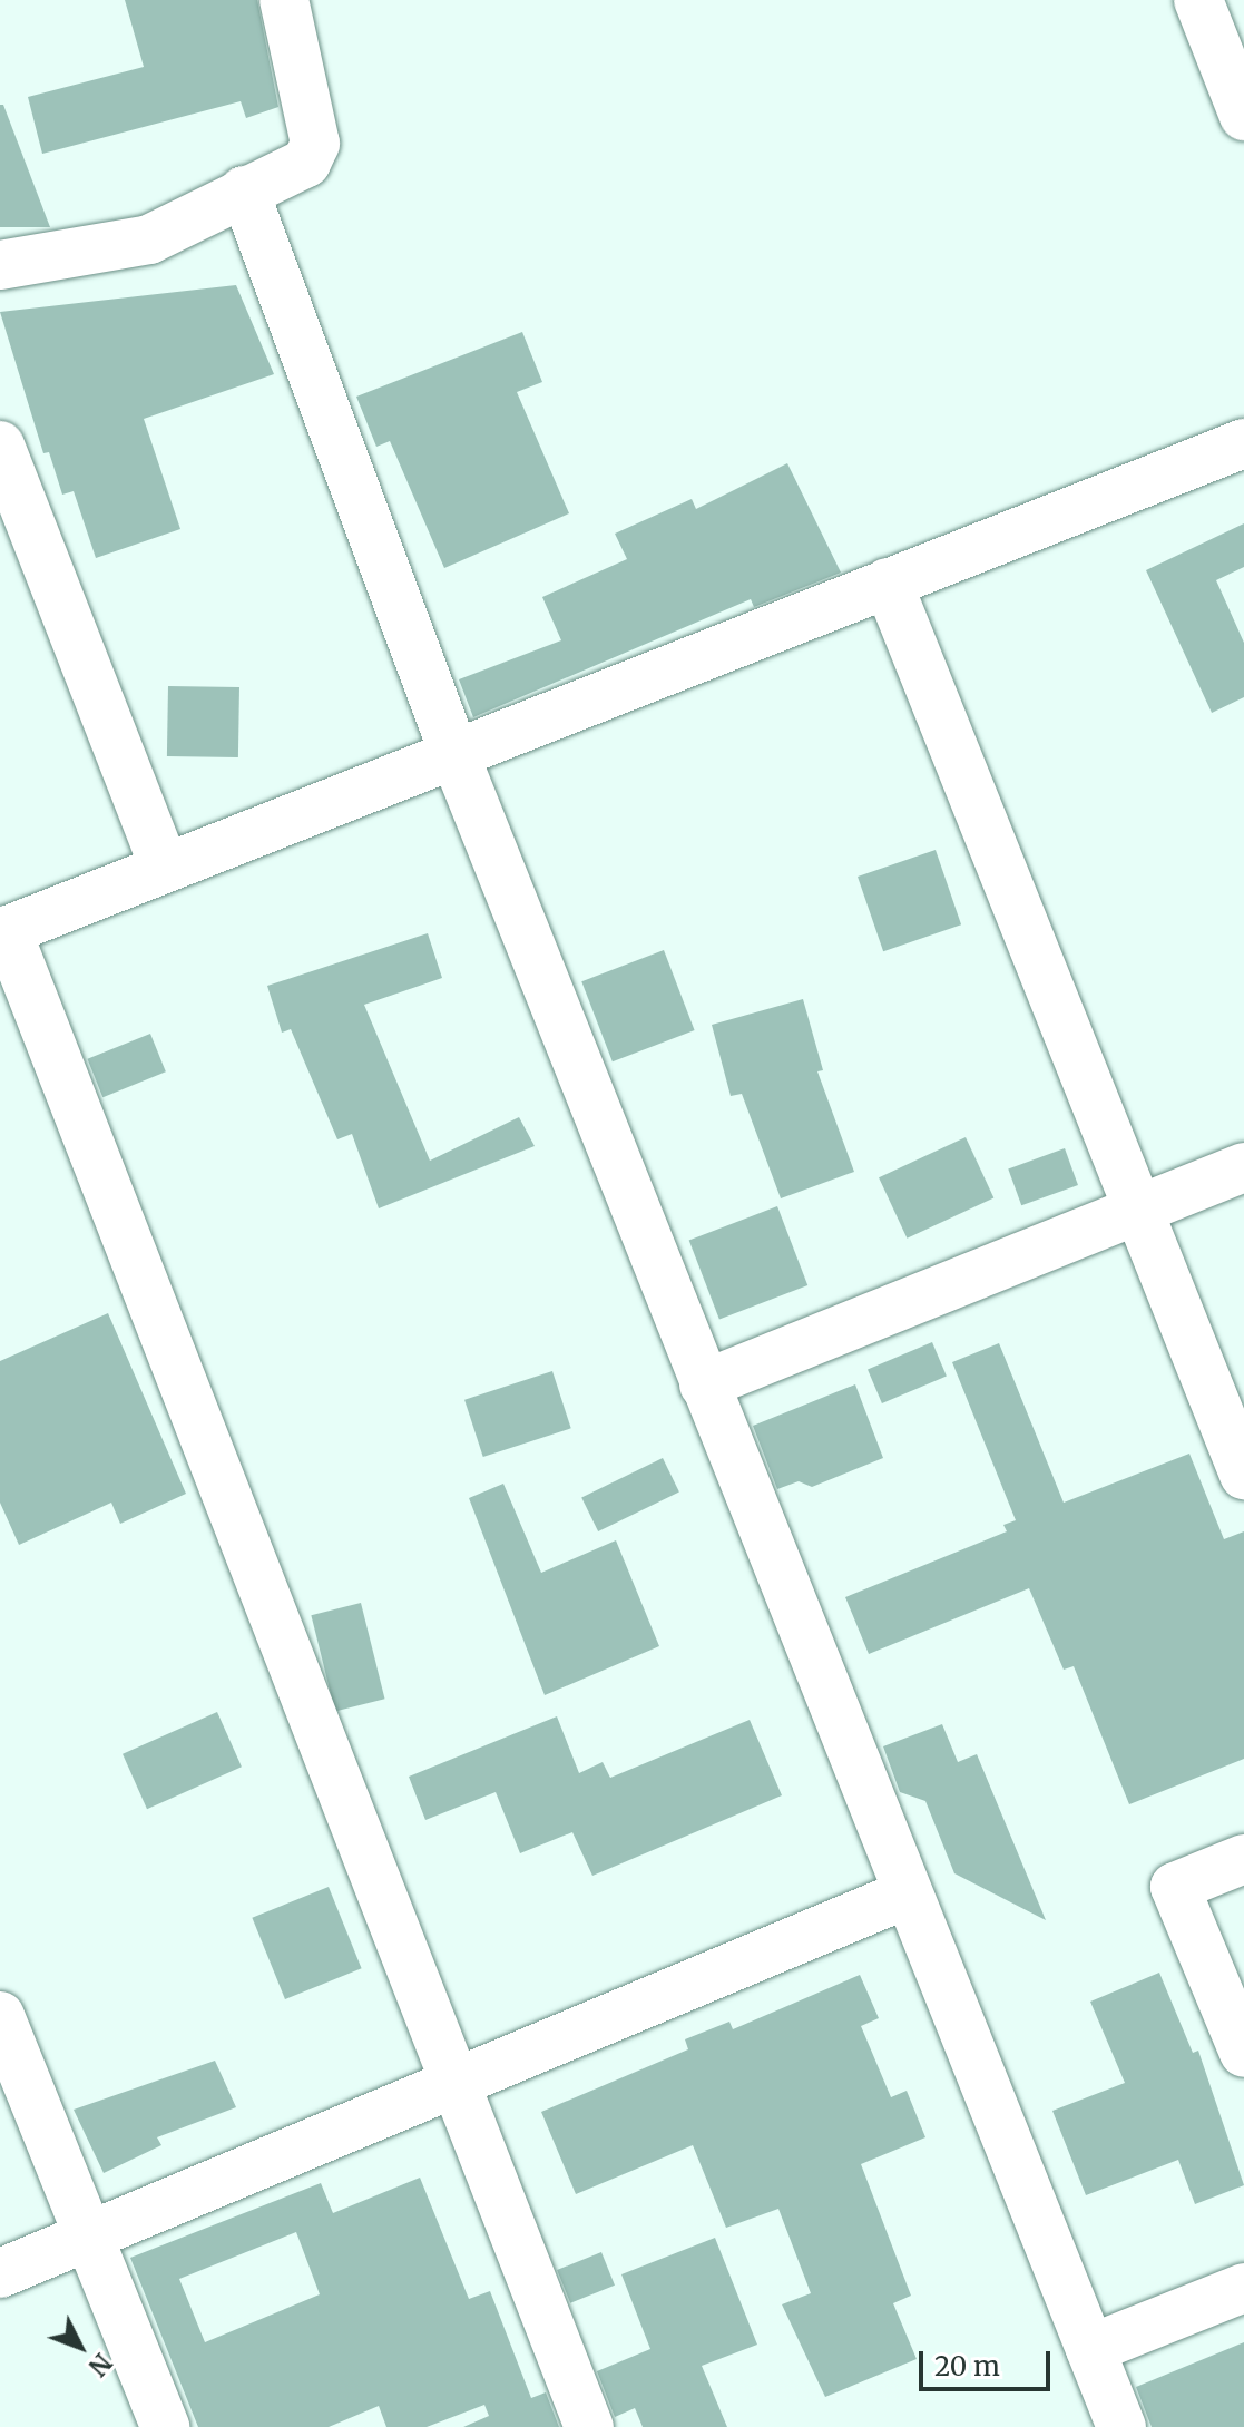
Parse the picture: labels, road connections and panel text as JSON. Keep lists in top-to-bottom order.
{
  "scale_bar": "20 m",
  "north": "bottom right"
}
